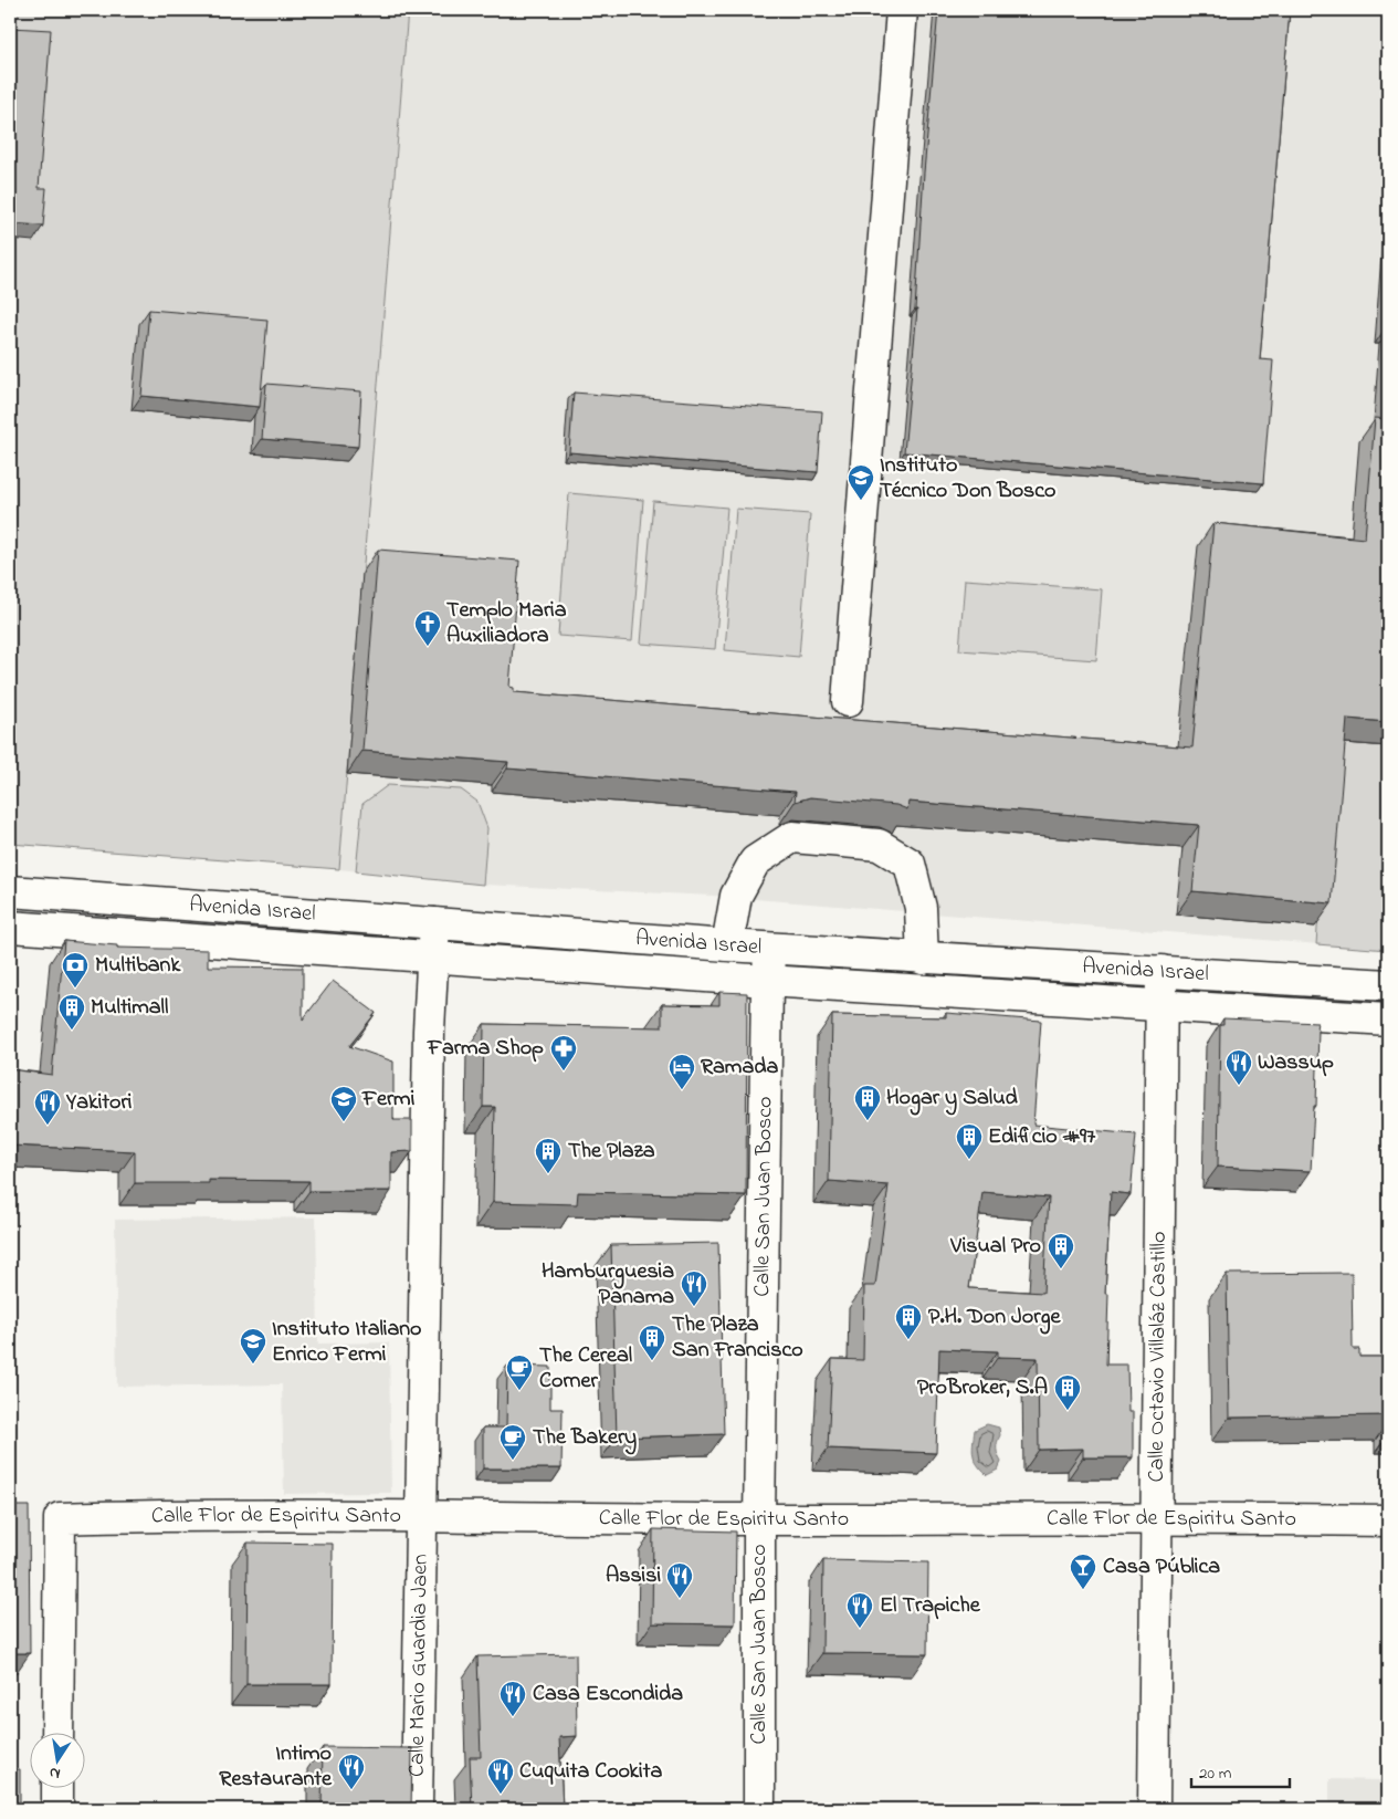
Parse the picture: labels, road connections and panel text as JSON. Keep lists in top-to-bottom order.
{
  "streets": {
    "street": [
      "Avenida Israel",
      "Calle San Juan Bosco",
      "Calle Octavio Villaláz Castillo",
      "Calle Flor de Espiritu Santo",
      "Calle Mario Guardia Jaen"
    ]
  },
  "crossings": [
    ["Avenida Israel", "Calle San Juan Bosco"],
    ["Avenida Israel", "Calle Octavio Villaláz Castillo"],
    ["Avenida Israel", "Calle Mario Guardia Jaen"],
    ["Calle San Juan Bosco", "Calle Flor de Espiritu Santo"],
    ["Calle Octavio Villaláz Castillo", "Calle Flor de Espiritu Santo"],
    ["Calle Flor de Espiritu Santo", "Calle Mario Guardia Jaen"]
  ],
  "places": {
    "school or university": ["Instituto Técnico Don Bosco", "Fermi", "Instituto Italiano Enrico Fermi"],
    "church": ["Templo Maria Auxiliadora"],
    "bank": ["Multibank"],
    "building": [
      "Multimall",
      "Hogar y Salud",
      "Edificio #97",
      "The Plaza",
      "Visual Pro",
      "P.H. Don Jorge",
      "The Plaza San Francisco",
      "ProBroker, S.A"
    ],
    "pharmacy": ["Farma Shop"],
    "restaurant": [
      "Wassup",
      "Yakitori",
      "Hamburguesia Panama",
      "Assisi",
      "El Trapiche",
      "Casa Escondida",
      "Intimo Restaurante",
      "Cuquita Cookita"
    ],
    "hotel": ["Ramada"],
    "cafe": ["The Cereal Corner", "The Bakery"],
    "bar": ["Casa Pública"]
  },
  "scale_bar": "20 m",
  "north": "bottom"
}
